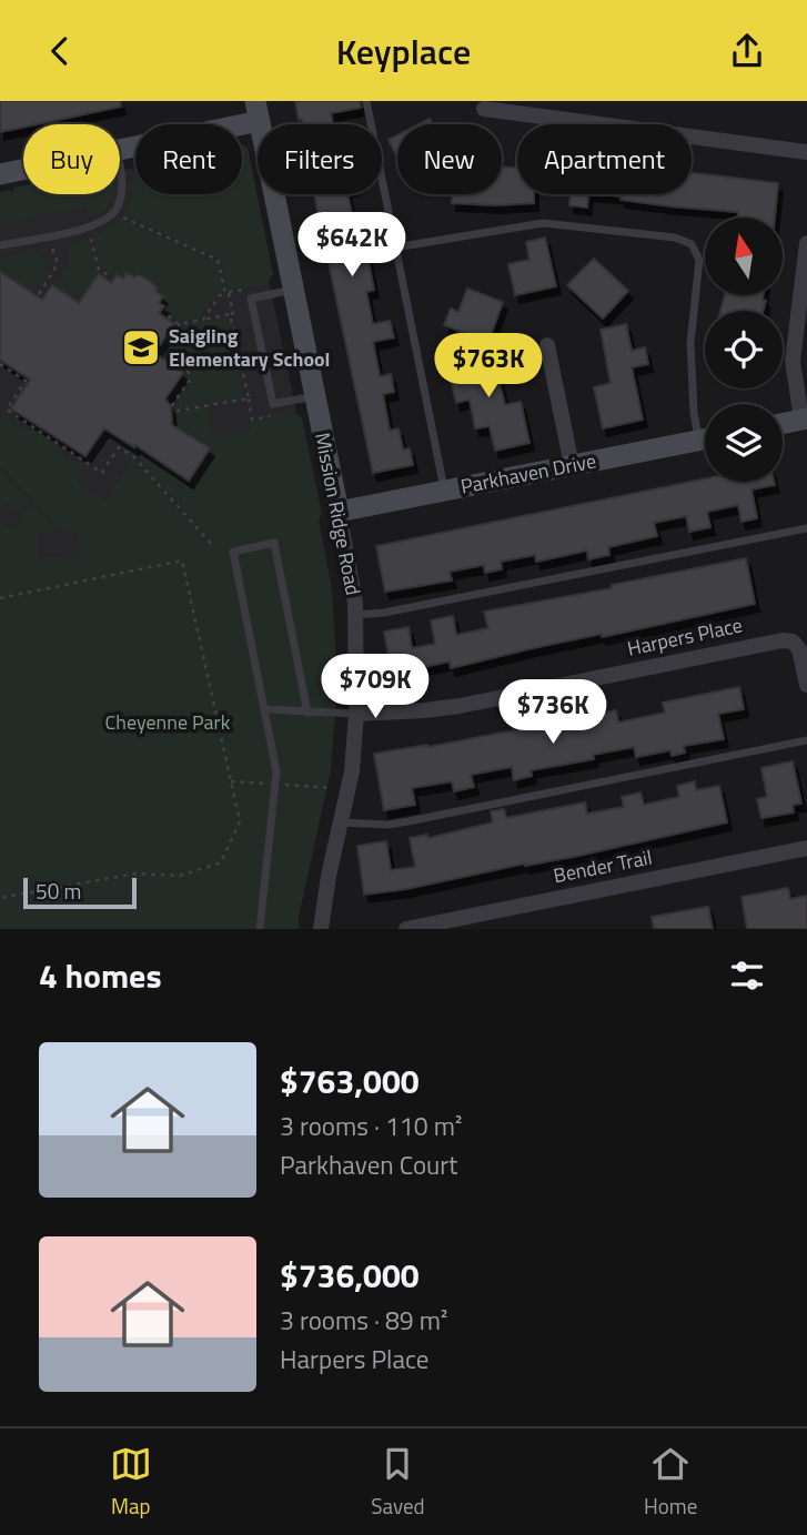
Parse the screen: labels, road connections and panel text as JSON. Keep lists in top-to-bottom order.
{
  "streets": {
    "street": [
      "Parkhaven Drive",
      "Mission Ridge Road",
      "Harpers Place",
      "Bender Trail"
    ]
  },
  "crossings": [
    ["Parkhaven Drive", "Mission Ridge Road"],
    ["Mission Ridge Road", "Harpers Place"]
  ],
  "parks": ["Cheyenne Park"],
  "places": {
    "school or university": ["Saigling Elementary School"]
  },
  "scale_bar": "50 m",
  "north": "top",
  "page": {
    "header": "Keyplace",
    "chip": [
      "Buy",
      "Rent",
      "Filters",
      "New",
      "Apartment"
    ],
    "price": [
      "$642K",
      "$763K",
      "$709K",
      "$736K"
    ],
    "scale": "50 m",
    "heading": "4 homes",
    "list": [
      {
        "name": "$763,000",
        "note": "3 rooms · 110 m² · Parkhaven Court"
      },
      {
        "name": "$736,000",
        "note": "3 rooms · 89 m² · Harpers Place"
      }
    ],
    "tabs": ["Map", "Saved", "Home"]
  }
}
